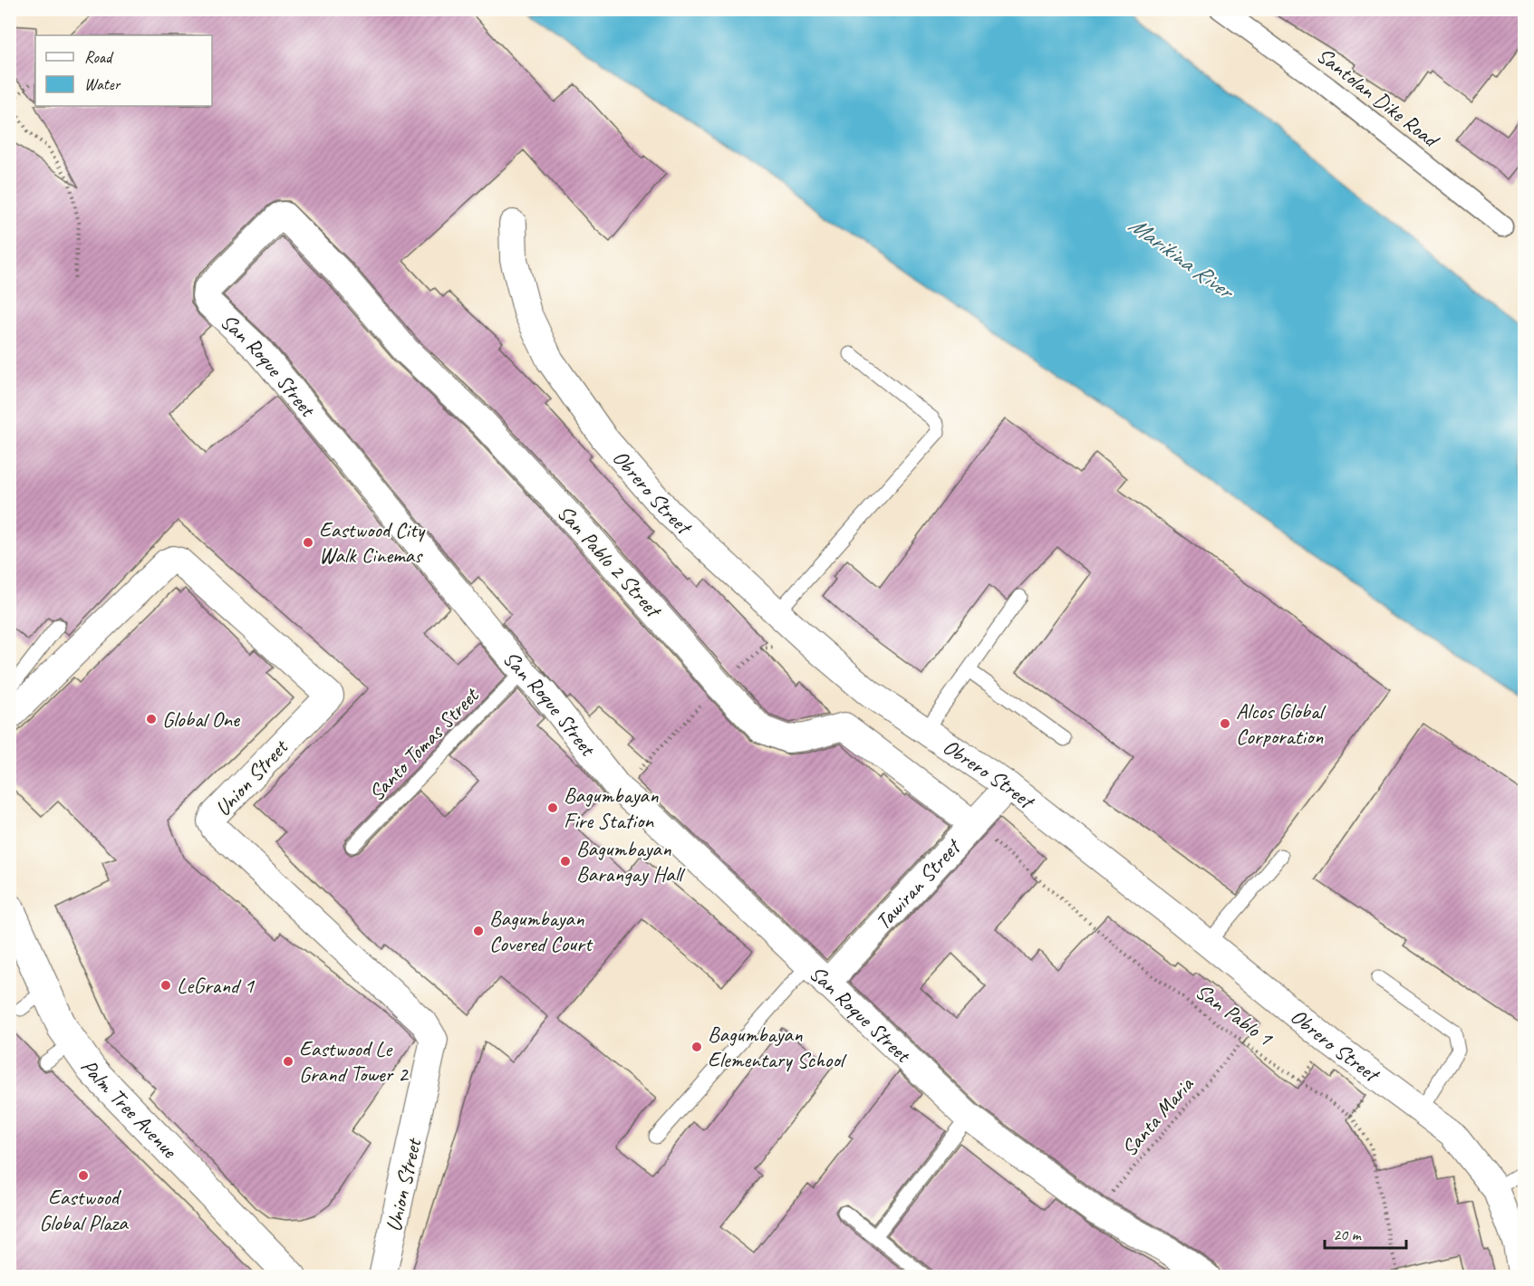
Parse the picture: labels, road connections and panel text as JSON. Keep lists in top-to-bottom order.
{
  "streets": {
    "street": [
      "Santolan Dike Road",
      "San Roque Street",
      "Obrero Street",
      "San Pablo 2 Street",
      "Union Street",
      "Tawiran Street",
      "Palm Tree Avenue"
    ],
    "lane": ["Santo Tomas Street"],
    "path": ["San Pablo 1", "Santa Maria"]
  },
  "crossings": [
    ["San Roque Street", "San Pablo 2 Street"],
    ["San Roque Street", "Santo Tomas Street"],
    ["San Roque Street", "Tawiran Street"],
    ["San Roque Street", "Santa Maria"],
    ["Obrero Street", "Tawiran Street"],
    ["San Pablo 2 Street", "Tawiran Street"],
    ["San Pablo 2 Street", "San Pablo 1"],
    ["Tawiran Street", "San Pablo 1"],
    ["San Pablo 1", "Santa Maria"]
  ],
  "water": ["Marikina River"],
  "places": [
    "Eastwood City Walk Cinemas",
    "Global One",
    "Alcos Global Corporation",
    "Bagumbayan Fire Station",
    "Bagumbayan Barangay Hall",
    "Bagumbayan Covered Court",
    "LeGrand 1",
    "Bagumbayan Elementary School",
    "Eastwood Le Grand Tower 2",
    "Eastwood Global Plaza"
  ],
  "legend": ["Road", "Water"],
  "scale_bar": "20 m"
}
